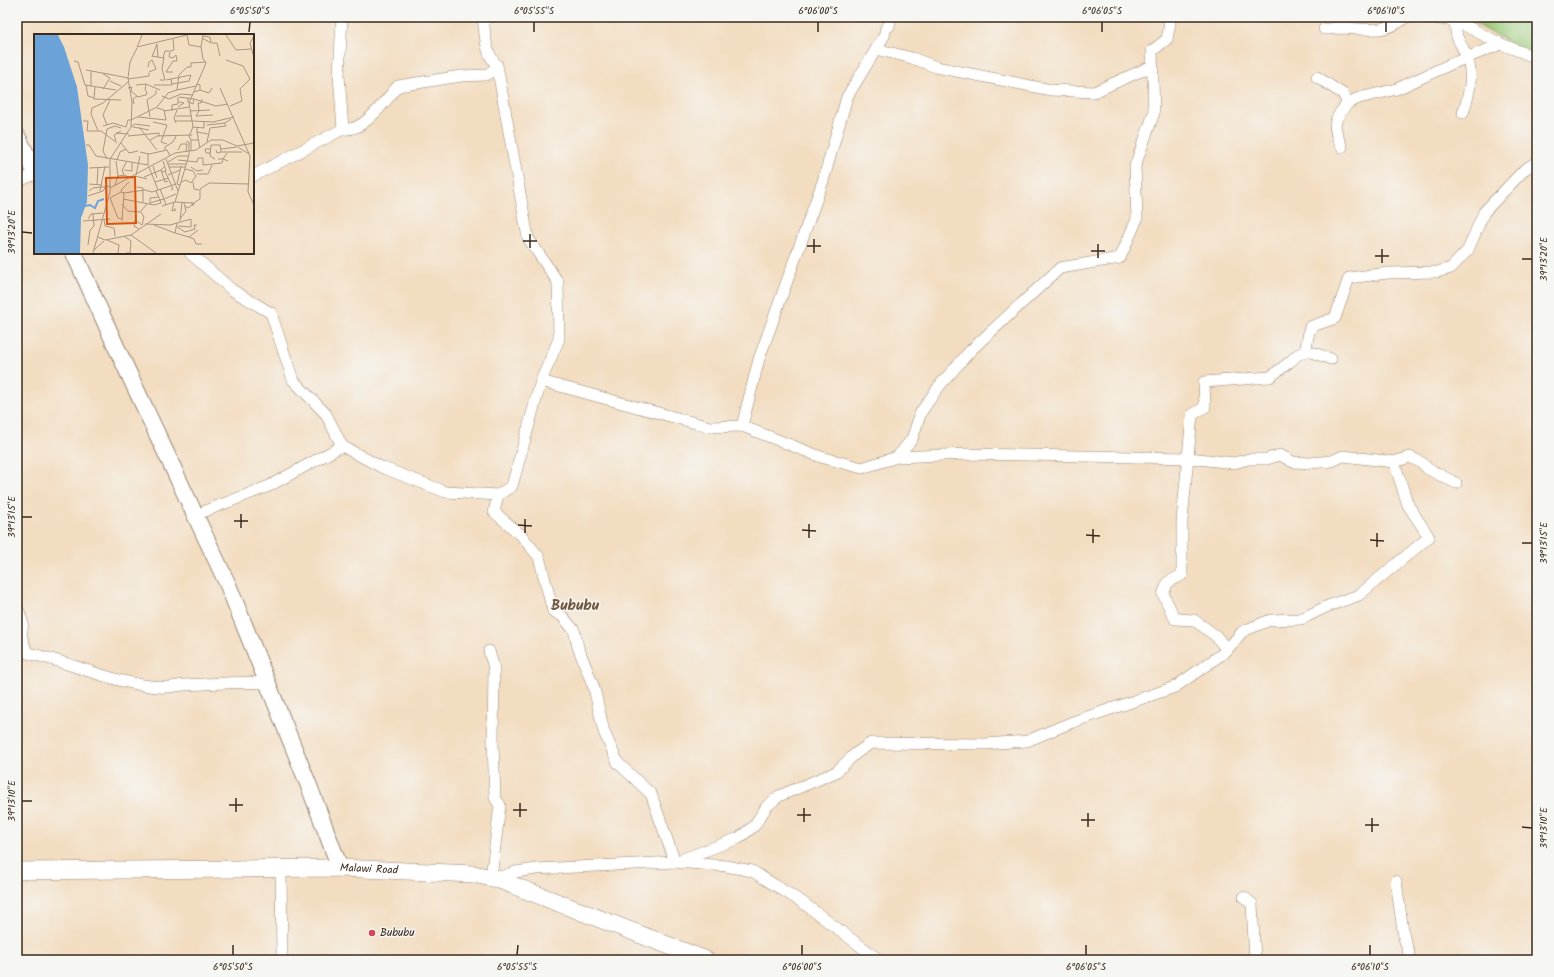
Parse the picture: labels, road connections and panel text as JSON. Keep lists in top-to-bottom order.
{
  "streets": {
    "main road": ["Malawi Road"]
  },
  "districts": ["Bububu"],
  "places": ["Bububu"],
  "coordinates": [
    "6°05'50\"S",
    "6°05'55\"S",
    "6°06'00\"S",
    "6°06'05\"S",
    "6°06'10\"S",
    "39°13'20\"E",
    "39°13'15\"E",
    "39°13'10\"E"
  ]
}
